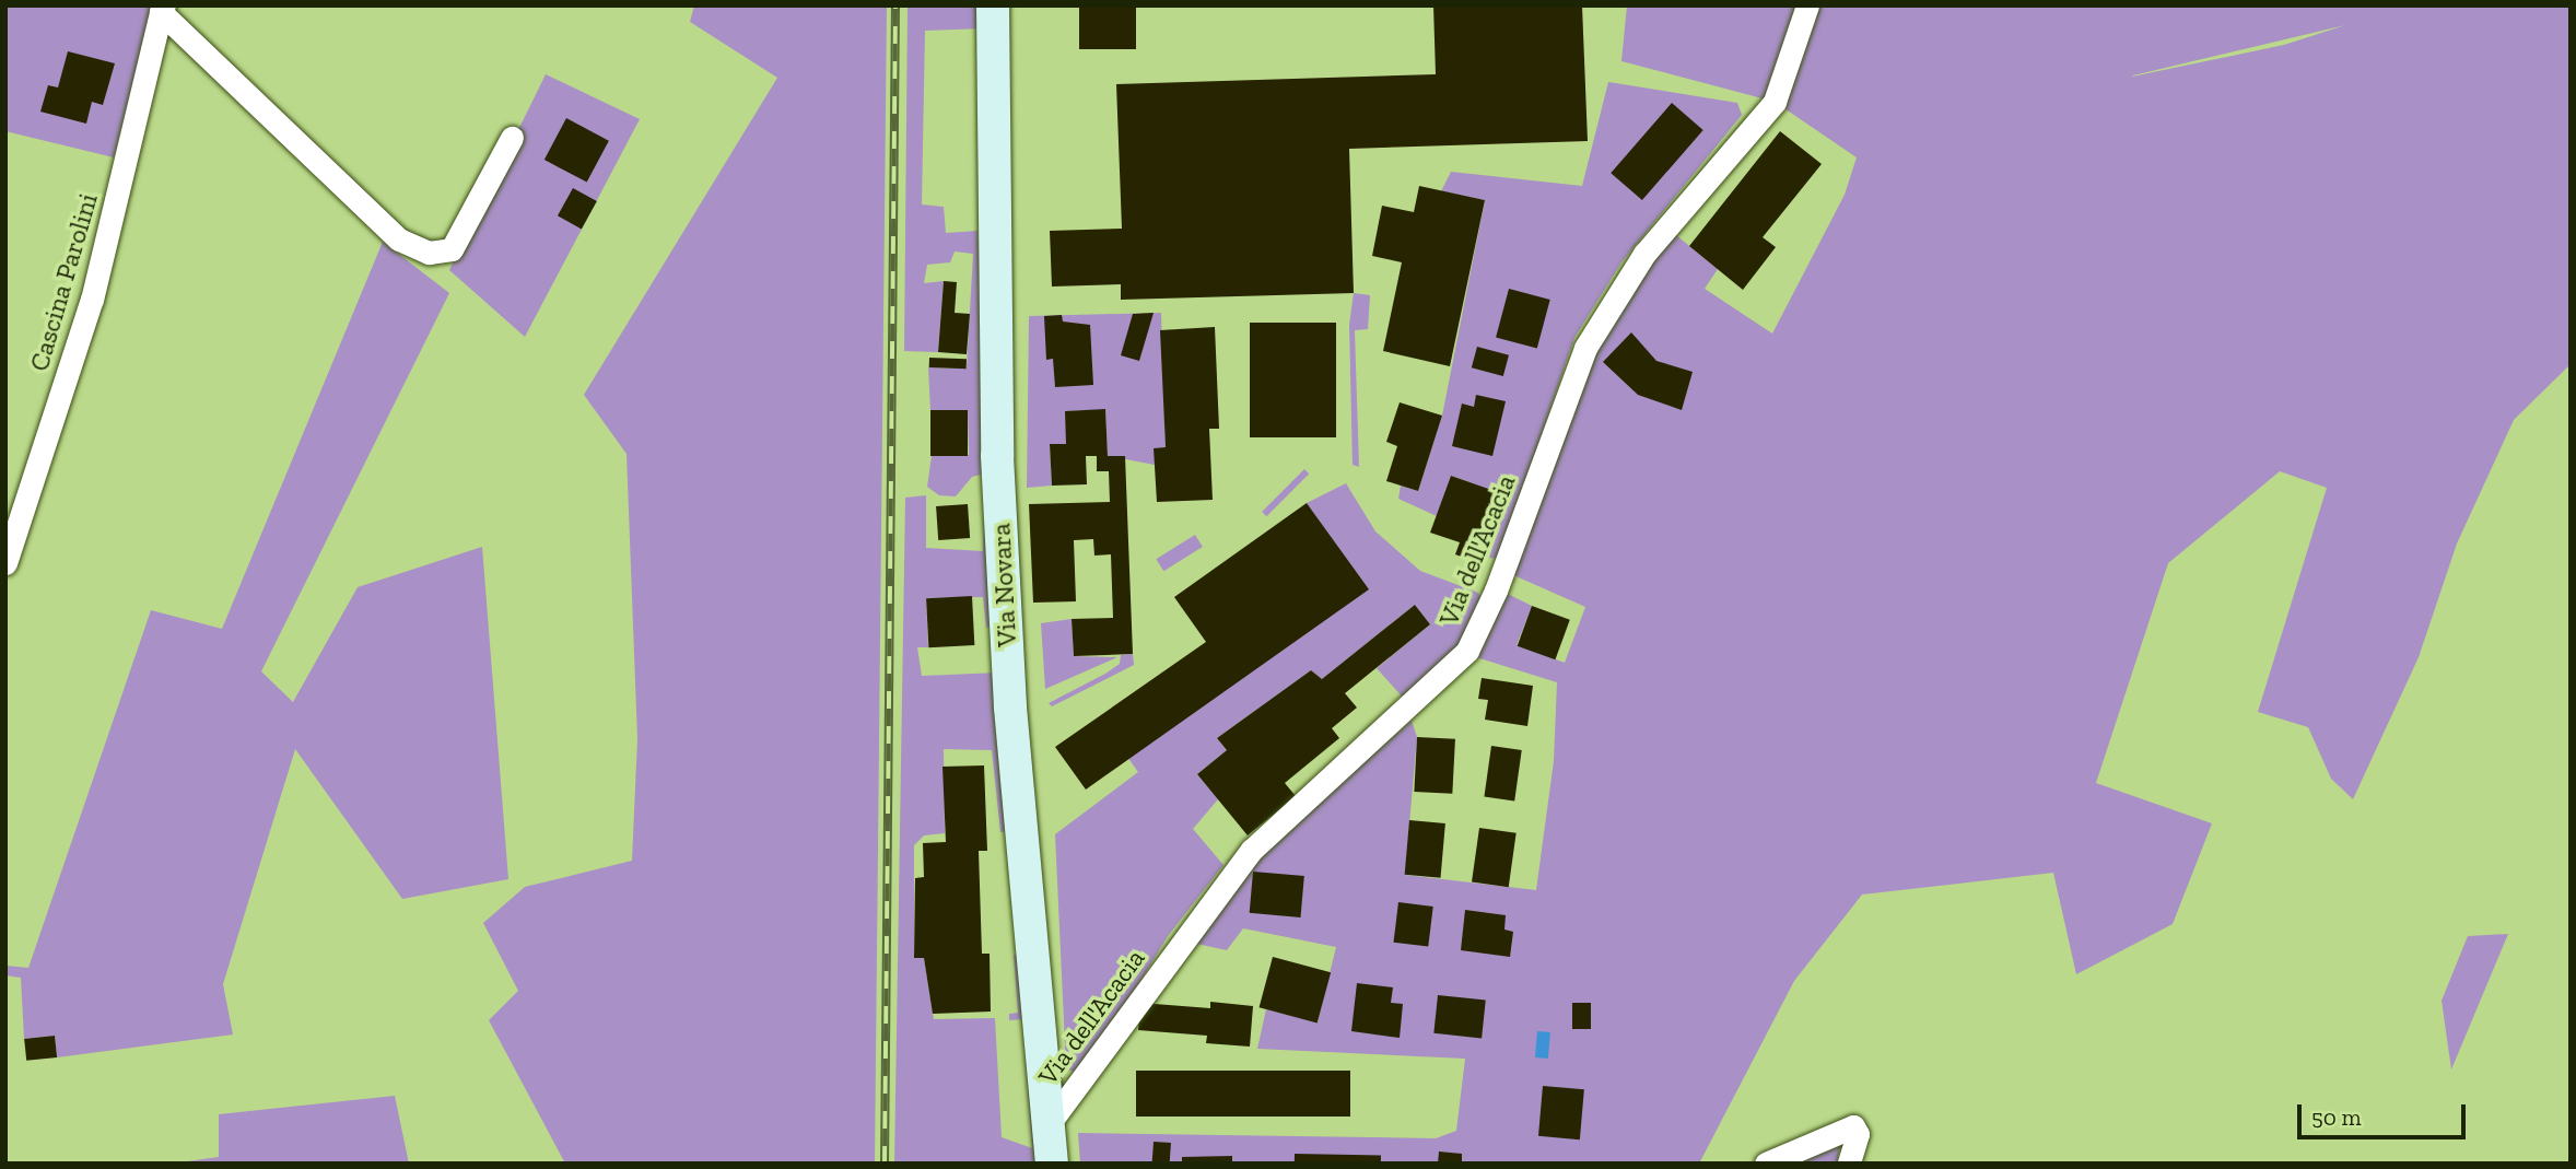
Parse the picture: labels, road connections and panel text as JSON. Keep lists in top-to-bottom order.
{
  "streets": {
    "main road": ["Via Novara"],
    "street": ["Cascina Parolini", "Via dell'Acacia"]
  },
  "crossings": [
    ["Via dell'Acacia", "Via Novara"]
  ],
  "scale_bar": "50 m"
}
